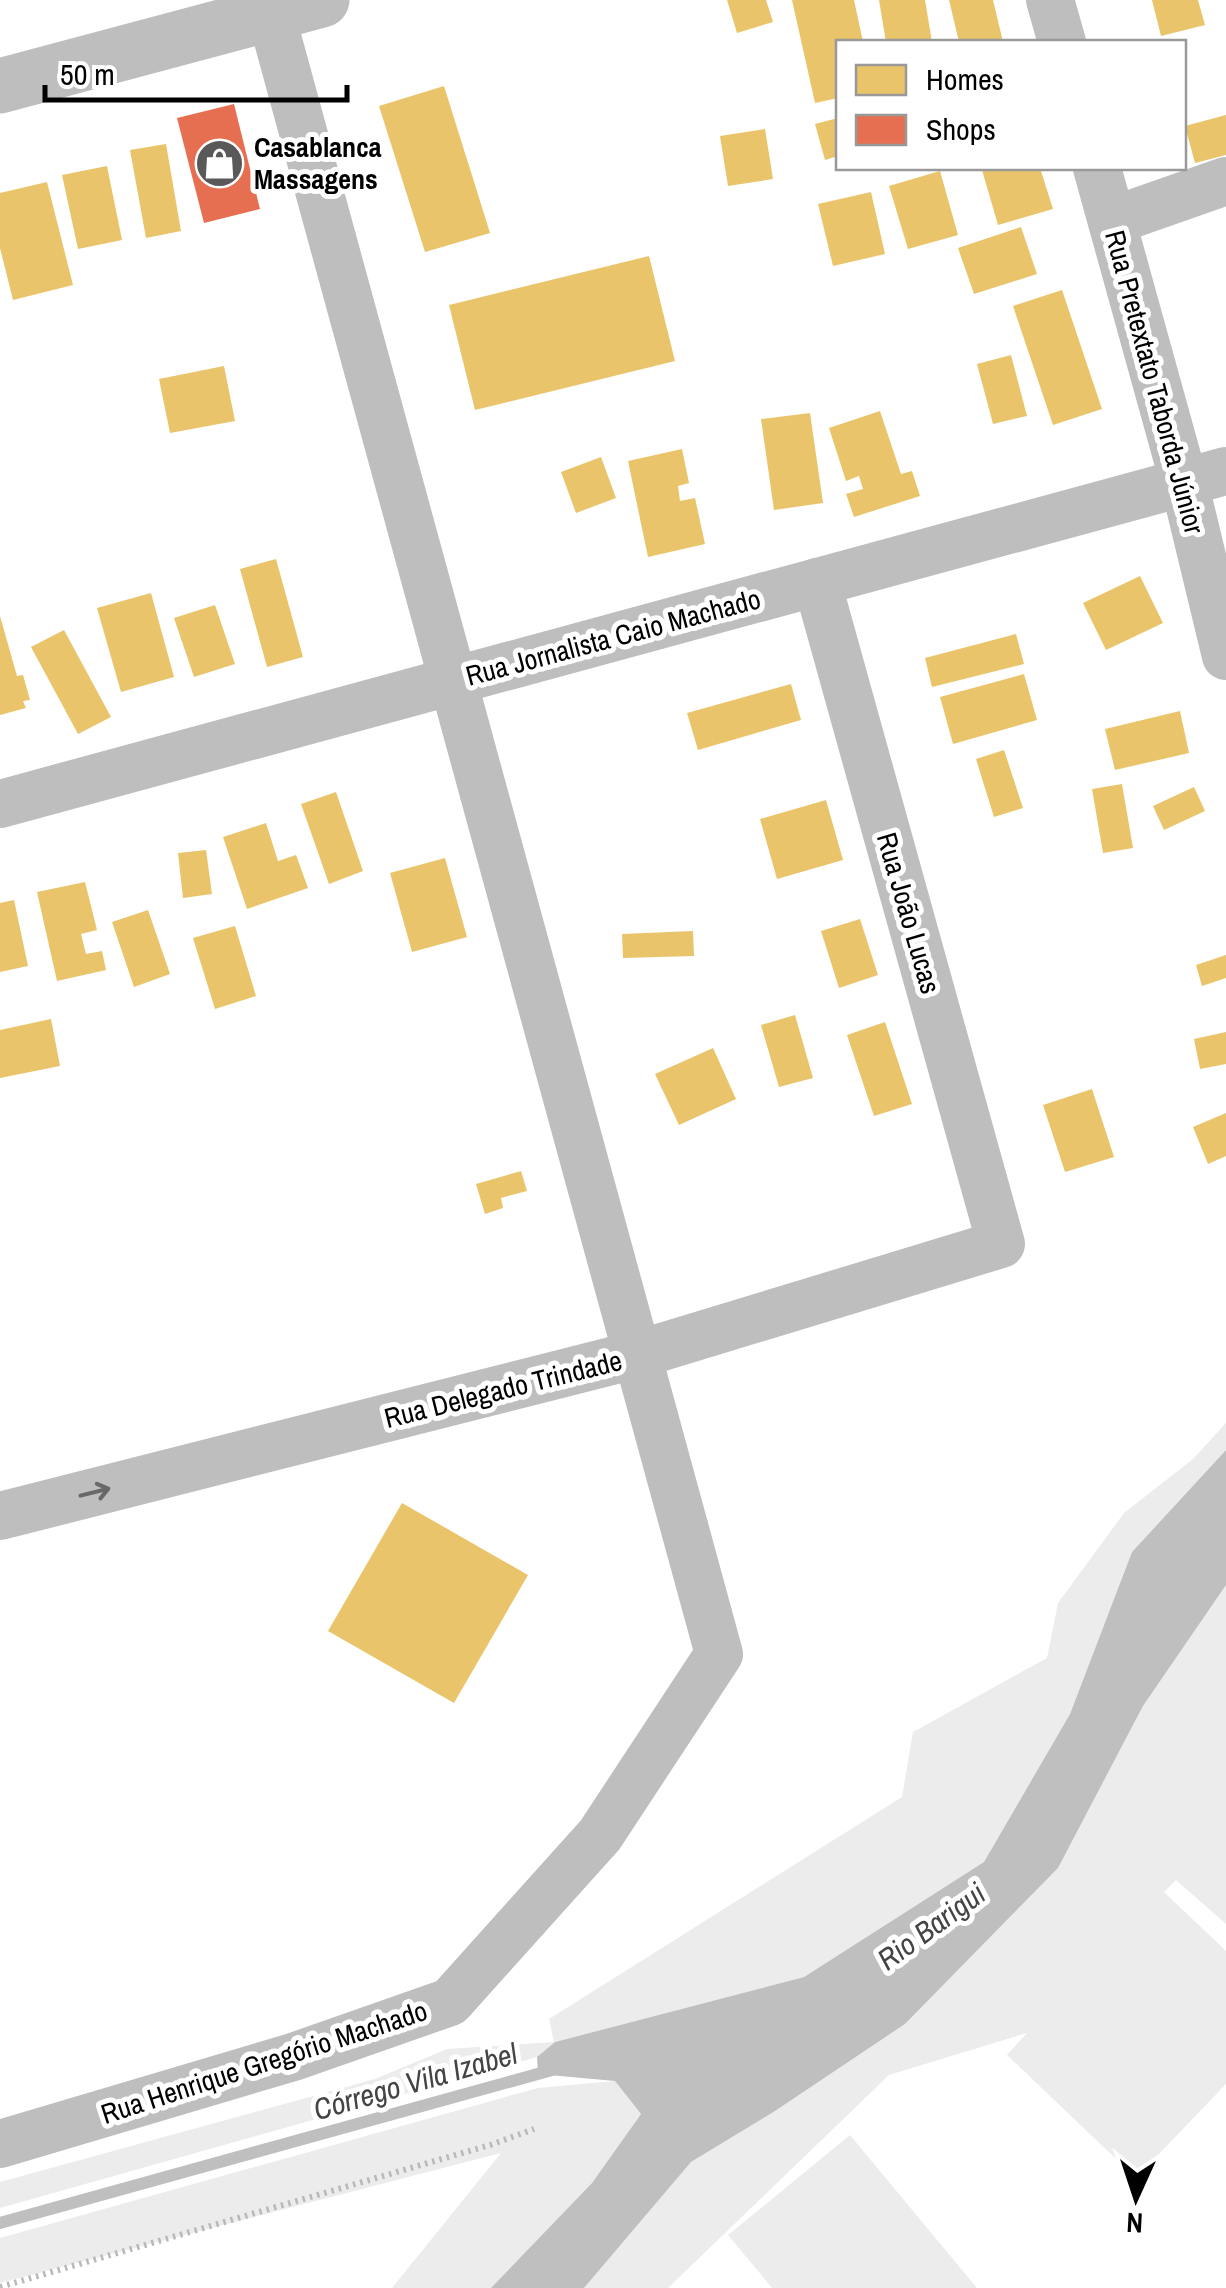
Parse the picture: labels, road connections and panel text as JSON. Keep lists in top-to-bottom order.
{
  "streets": {
    "street": [
      "Rua Pretextato Taborda Júnior",
      "Rua Jornalista Caio Machado",
      "Rua João Lucas",
      "Rua Delegado Trindade",
      "Rua Henrique Gregório Machado"
    ]
  },
  "crossings": [
    ["Rua Pretextato Taborda Júnior", "Rua Jornalista Caio Machado"],
    ["Rua Jornalista Caio Machado", "Rua João Lucas"],
    ["Rua João Lucas", "Rua Delegado Trindade"],
    ["Rua Delegado Trindade", "Rua Henrique Gregório Machado"]
  ],
  "one_way": ["Rua Delegado Trindade"],
  "water": ["Rio Barigui", "Córrego Vila Izabel"],
  "places": {
    "shop": ["Casablanca Massagens"]
  },
  "legend": ["Homes", "Shops"],
  "scale_bar": "50 m",
  "north": "bottom"
}
